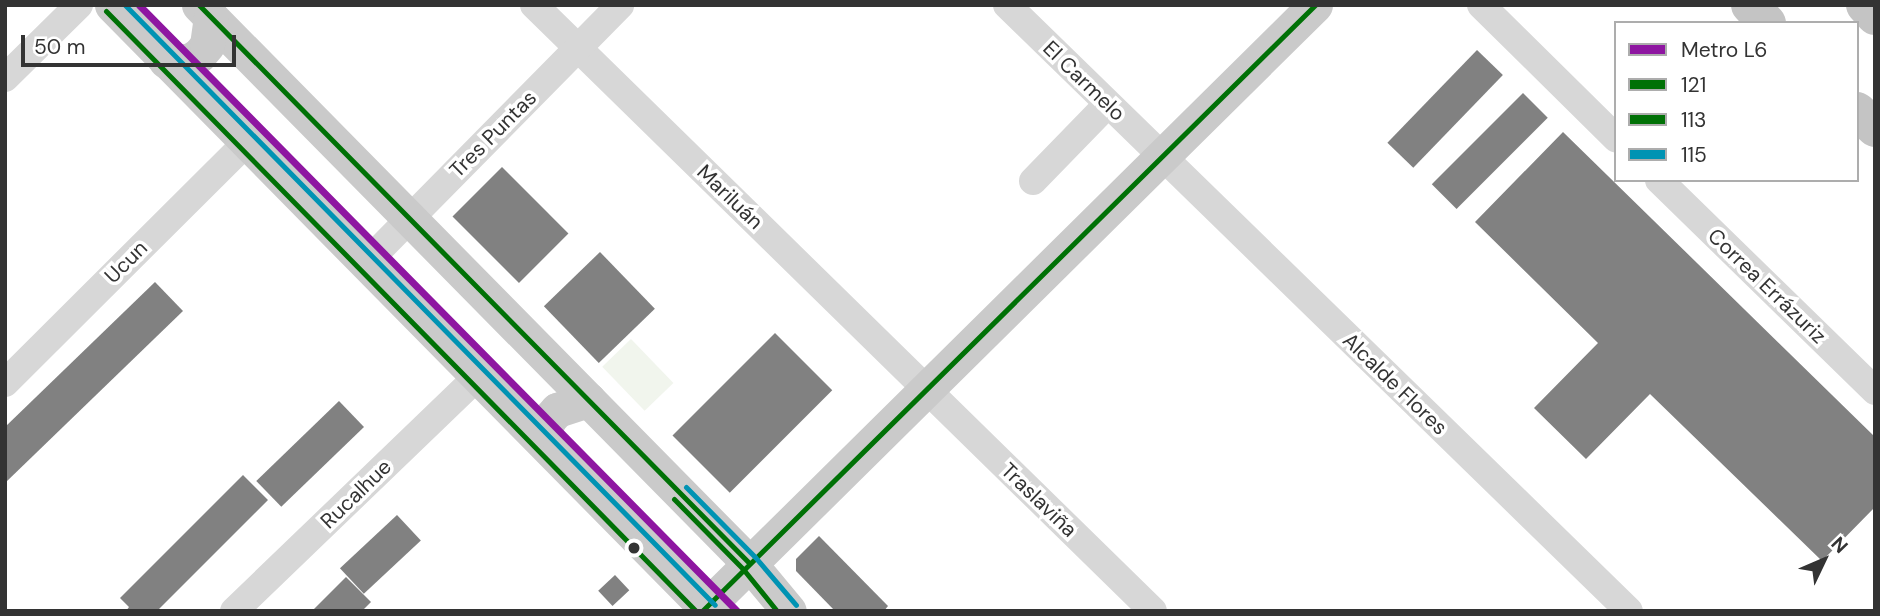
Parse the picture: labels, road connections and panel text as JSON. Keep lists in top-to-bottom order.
{
  "streets": {
    "street": [
      "El Carmelo",
      "Tres Puntas",
      "Mariluán",
      "Ucun",
      "Correa Errázuriz",
      "Alcalde Flores",
      "Rucalhue",
      "Traslaviña"
    ]
  },
  "crossings": [
    ["El Carmelo", "Alcalde Flores"],
    ["Tres Puntas", "Mariluán"],
    ["Mariluán", "Traslaviña"]
  ],
  "lines": [
    "metro line L6",
    "transit line 121",
    "transit line 115",
    "transit line 113"
  ],
  "legend": [
    "Metro L6",
    "121",
    "113",
    "115"
  ],
  "scale_bar": "50 m",
  "north": "top right"
}
